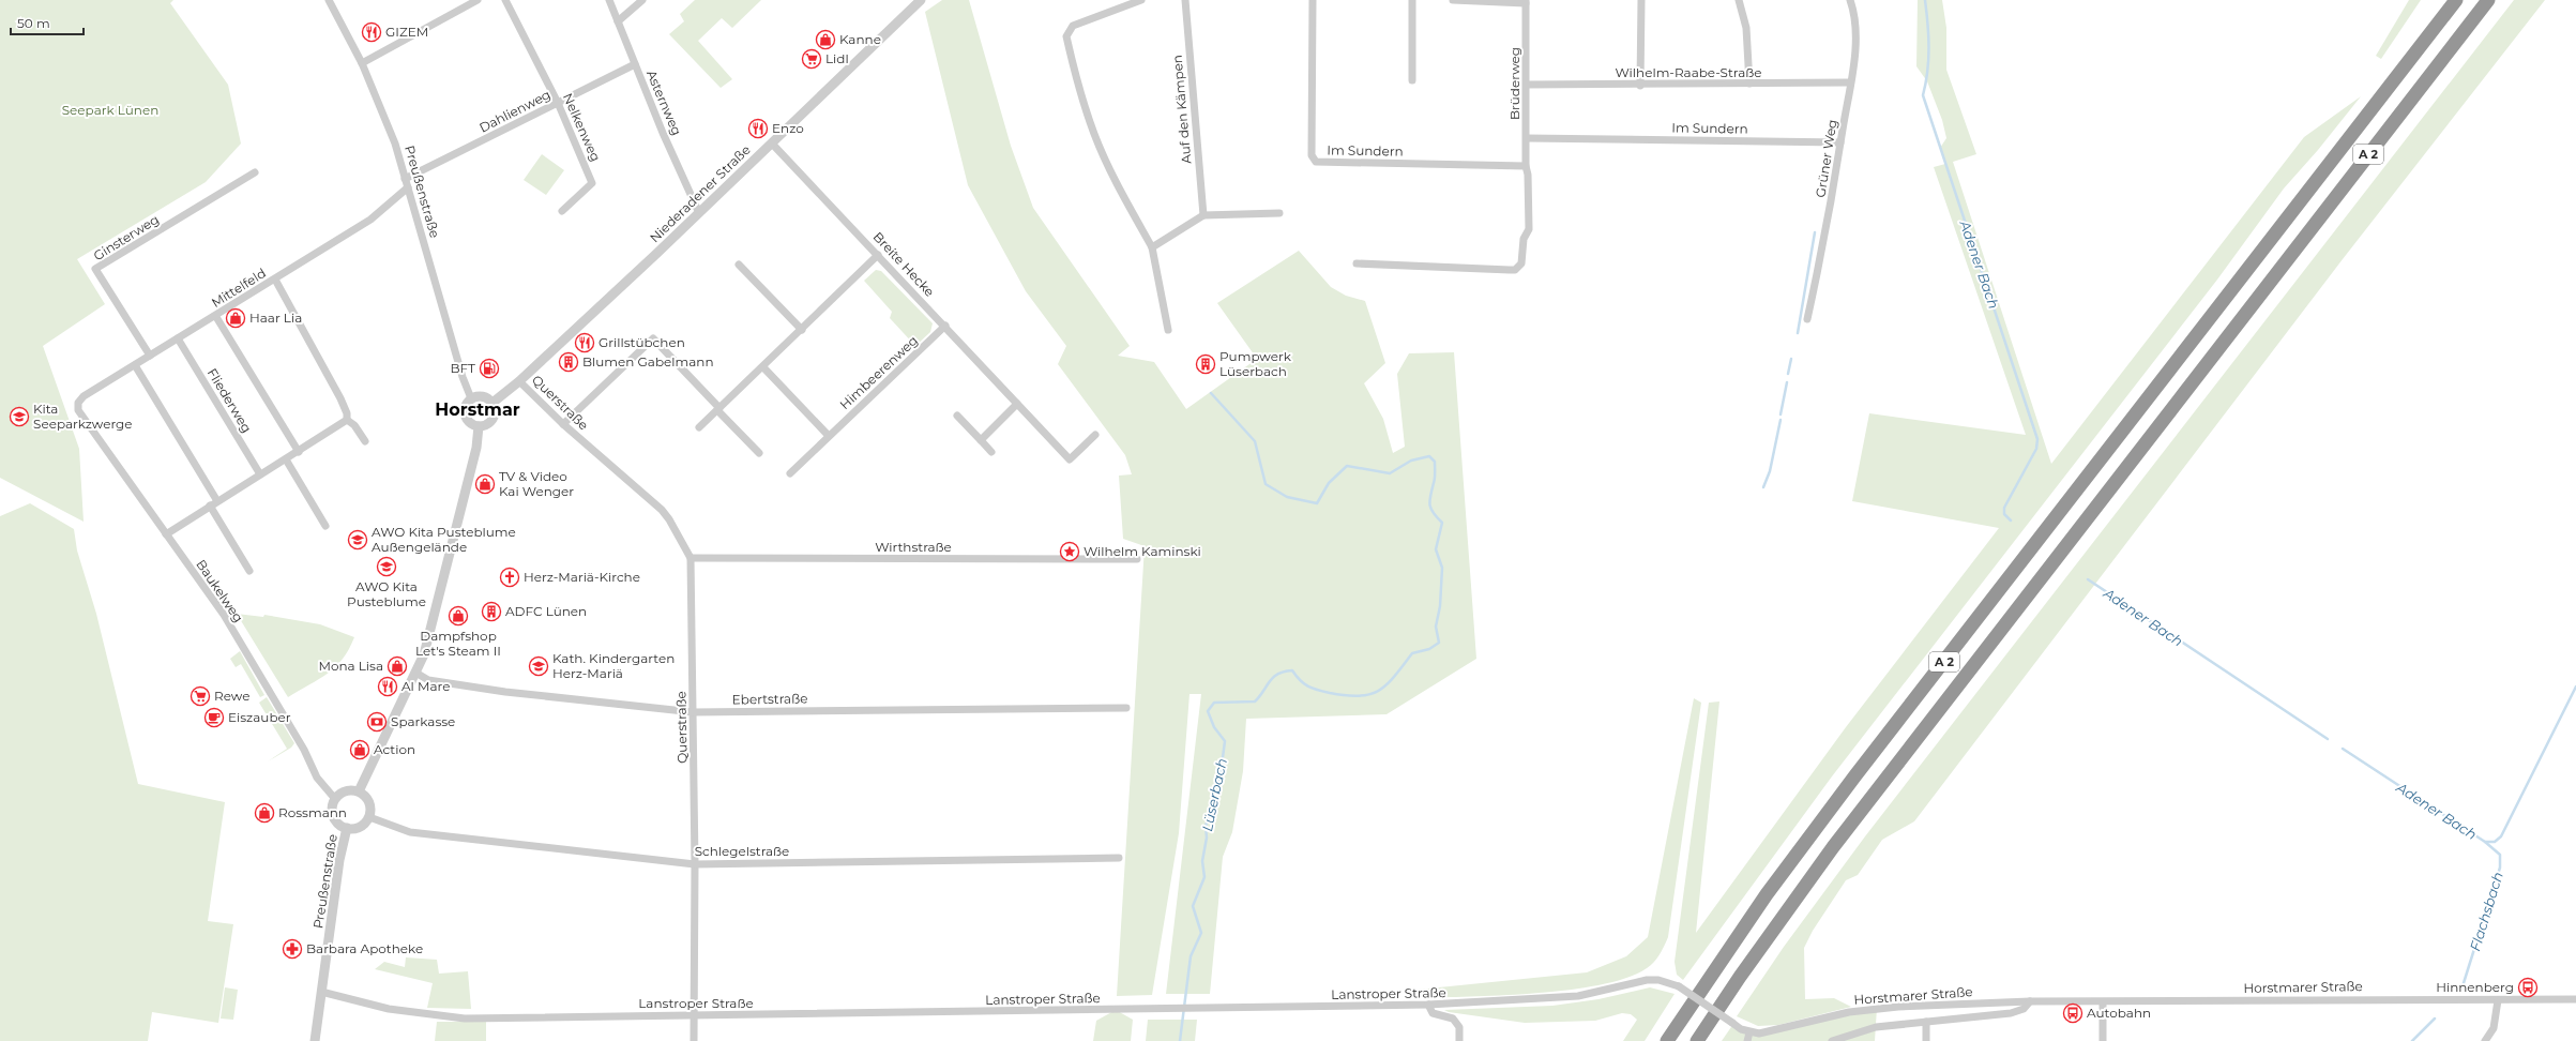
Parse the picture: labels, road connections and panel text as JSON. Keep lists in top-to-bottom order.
{
  "streets": {
    "highway": ["A 2"],
    "street": [
      "Wilhelm-Raabe-Straße",
      "Brüderweg",
      "Asternweg",
      "Auf den Kämpen",
      "Dahlienweg",
      "Nelkenweg",
      "Im Sundern",
      "Grüner Weg",
      "Preußenstraße",
      "Niederadener Straße",
      "Ginsterweg",
      "Breite Hecke",
      "Mittelfeld",
      "Himbeerenweg",
      "Fliederweg",
      "Querstraße",
      "Wirthstraße",
      "Baukelweg",
      "Ebertstraße",
      "Schlegelstraße",
      "Horstmarer Straße",
      "Lanstroper Straße"
    ]
  },
  "crossings": [
    ["Wilhelm-Raabe-Straße", "Brüderweg"],
    ["Wilhelm-Raabe-Straße", "Grüner Weg"],
    ["Brüderweg", "Im Sundern"],
    ["Asternweg", "Dahlienweg"],
    ["Asternweg", "Niederadener Straße"],
    ["Dahlienweg", "Nelkenweg"],
    ["Dahlienweg", "Preußenstraße"],
    ["Im Sundern", "Grüner Weg"],
    ["Preußenstraße", "Niederadener Straße"],
    ["Preußenstraße", "Mittelfeld"],
    ["Preußenstraße", "Baukelweg"],
    ["Preußenstraße", "Schlegelstraße"],
    ["Preußenstraße", "Lanstroper Straße"],
    ["Niederadener Straße", "Breite Hecke"],
    ["Niederadener Straße", "Querstraße"],
    ["Ginsterweg", "Mittelfeld"],
    ["Breite Hecke", "Himbeerenweg"],
    ["Mittelfeld", "Fliederweg"],
    ["Mittelfeld", "Baukelweg"],
    ["Querstraße", "Wirthstraße"],
    ["Querstraße", "Ebertstraße"],
    ["Querstraße", "Schlegelstraße"],
    ["Querstraße", "Lanstroper Straße"],
    ["Baukelweg", "Schlegelstraße"],
    ["Horstmarer Straße", "Lanstroper Straße"]
  ],
  "districts": ["Horstmar"],
  "water": ["Adener Bach", "Lüserbach", "Flachsbach"],
  "parks": ["Seepark Lünen"],
  "places": {
    "restaurant": [
      "GIZEM",
      "Enzo",
      "Grillstübchen",
      "Al Mare"
    ],
    "shop": [
      "Kanne",
      "Haar Lia",
      "TV & Video Kai Wenger",
      "Dampfshop Let's Steam II",
      "Mona Lisa",
      "Action",
      "Rossmann"
    ],
    "supermarket": ["Lidl", "Rewe"],
    "building": ["Blumen Gabelmann", "Pumpwerk Lüserbach", "ADFC Lünen"],
    "fuel station": ["BFT"],
    "school or university": [
      "Kita Seeparkzwerge",
      "AWO Kita Pusteblume Außengelände",
      "AWO Kita Pusteblume",
      "Kath. Kindergarten Herz-Mariä"
    ],
    "place": ["Wilhelm Kaminski"],
    "church": ["Herz-Mariä-Kirche"],
    "cafe": ["Eiszauber"],
    "bank": ["Sparkasse"],
    "pharmacy": ["Barbara Apotheke"],
    "bus stop": ["Hinnenberg", "Autobahn"]
  },
  "scale_bar": "50 m"
}
